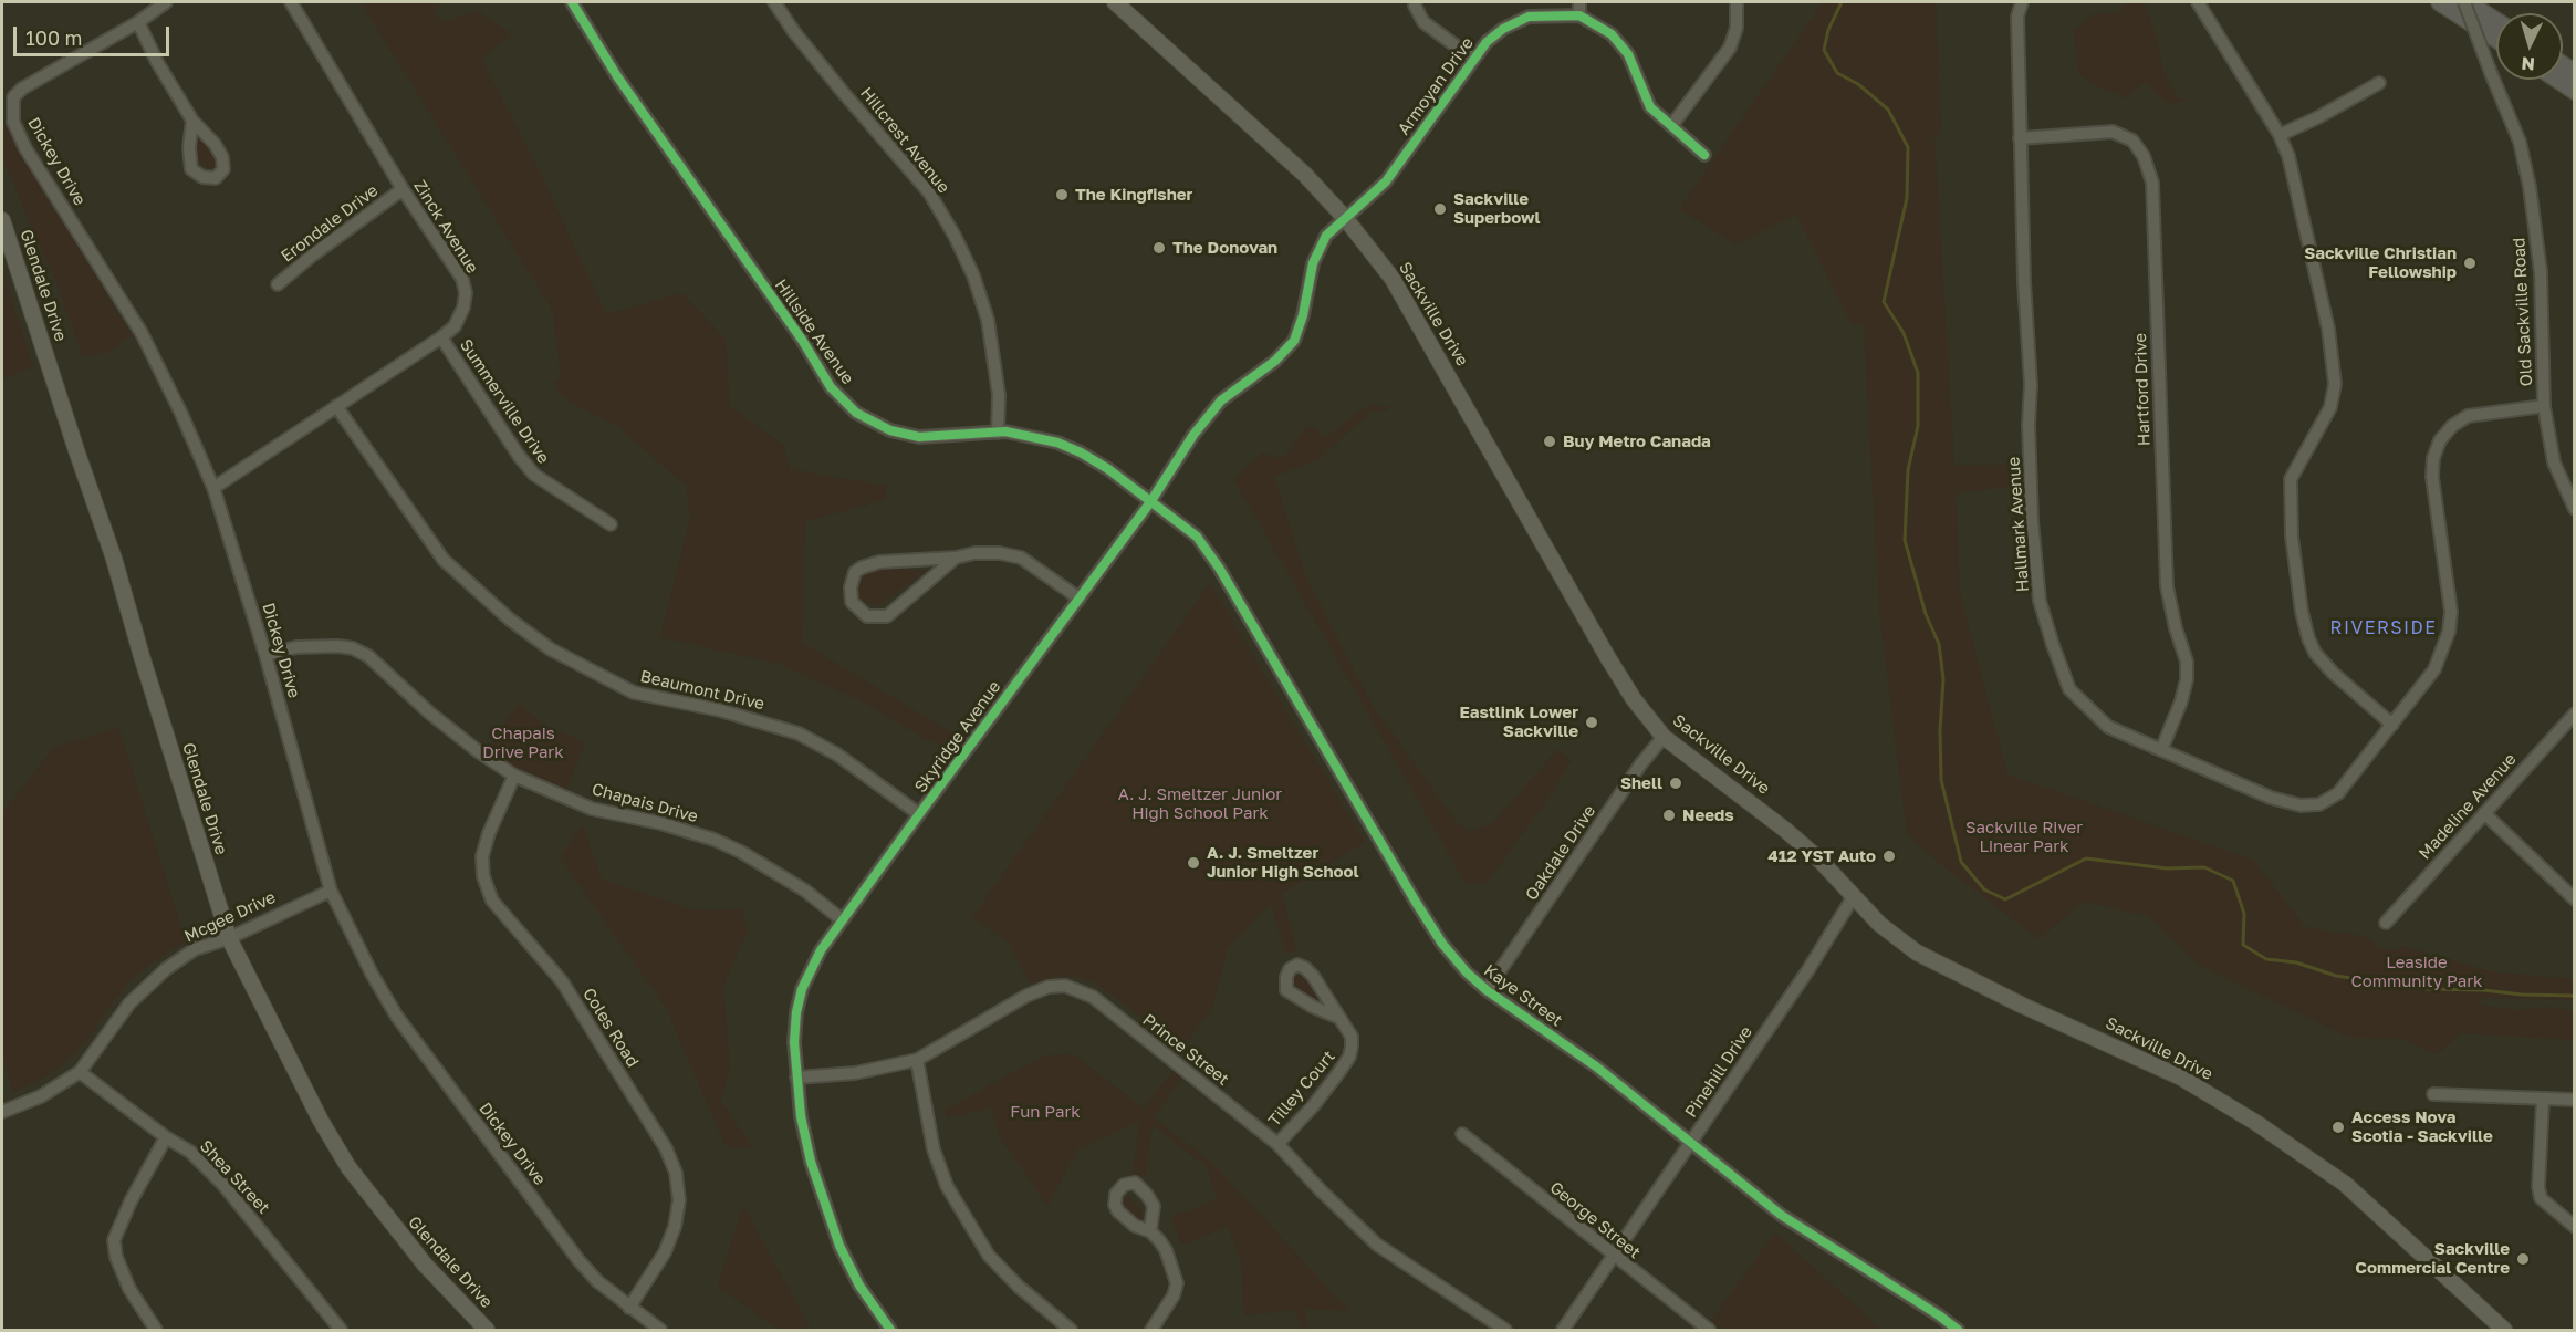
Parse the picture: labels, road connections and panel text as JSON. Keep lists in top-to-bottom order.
{
  "streets": {
    "main road": ["Glendale Drive", "Sackville Drive"],
    "street": [
      "Armoyan Drive",
      "Hillcrest Avenue",
      "Dickey Drive",
      "Erondale Drive",
      "Zinck Avenue",
      "Old Sackville Road",
      "Hillside Avenue",
      "Hartford Drive",
      "Summerville Drive",
      "Hallmark Avenue",
      "Beaumont Drive",
      "Skyridge Avenue",
      "Chapais Drive",
      "Madeline Avenue",
      "Oakdale Drive",
      "Mcgee Drive",
      "Kaye Street",
      "Coles Road",
      "Prince Street",
      "Pinehill Drive",
      "Tilley Court",
      "Shea Street",
      "George Street"
    ]
  },
  "crossings": [
    ["Armoyan Drive", "Sackville Drive"],
    ["Armoyan Drive", "Skyridge Avenue"],
    ["Hillcrest Avenue", "Hillside Avenue"],
    ["Dickey Drive", "Zinck Avenue"],
    ["Dickey Drive", "Chapais Drive"],
    ["Dickey Drive", "Mcgee Drive"],
    ["Dickey Drive", "Coles Road"],
    ["Erondale Drive", "Zinck Avenue"],
    ["Zinck Avenue", "Summerville Drive"],
    ["Zinck Avenue", "Beaumont Drive"],
    ["Glendale Drive", "Mcgee Drive"],
    ["Old Sackville Road", "Hallmark Avenue"],
    ["Sackville Drive", "Skyridge Avenue"],
    ["Sackville Drive", "Oakdale Drive"],
    ["Sackville Drive", "Pinehill Drive"],
    ["Hillside Avenue", "Skyridge Avenue"],
    ["Hillside Avenue", "Kaye Street"],
    ["Hartford Drive", "Hallmark Avenue"],
    ["Beaumont Drive", "Skyridge Avenue"],
    ["Skyridge Avenue", "Chapais Drive"],
    ["Skyridge Avenue", "Kaye Street"],
    ["Skyridge Avenue", "Prince Street"],
    ["Chapais Drive", "Coles Road"],
    ["Oakdale Drive", "Kaye Street"],
    ["Mcgee Drive", "Shea Street"],
    ["Kaye Street", "Pinehill Drive"],
    ["Prince Street", "Tilley Court"],
    ["Pinehill Drive", "George Street"]
  ],
  "districts": ["RIVERSIDE"],
  "parks": [
    "Chapais Drive Park",
    "A. J. Smeltzer Junior High School Park",
    "Sackville River Linear Park",
    "Leaside Community Park",
    "Fun Park"
  ],
  "places": [
    "The Kingfisher",
    "Sackville Superbowl",
    "The Donovan",
    "Sackville Christian Fellowship",
    "Buy Metro Canada",
    "Eastlink Lower Sackville",
    "Shell",
    "Needs",
    "412 YST Auto",
    "A. J. Smeltzer Junior High School",
    "Access Nova Scotia - Sackville",
    "Sackville Commercial Centre"
  ],
  "scale_bar": "100 m",
  "north": "bottom"
}
